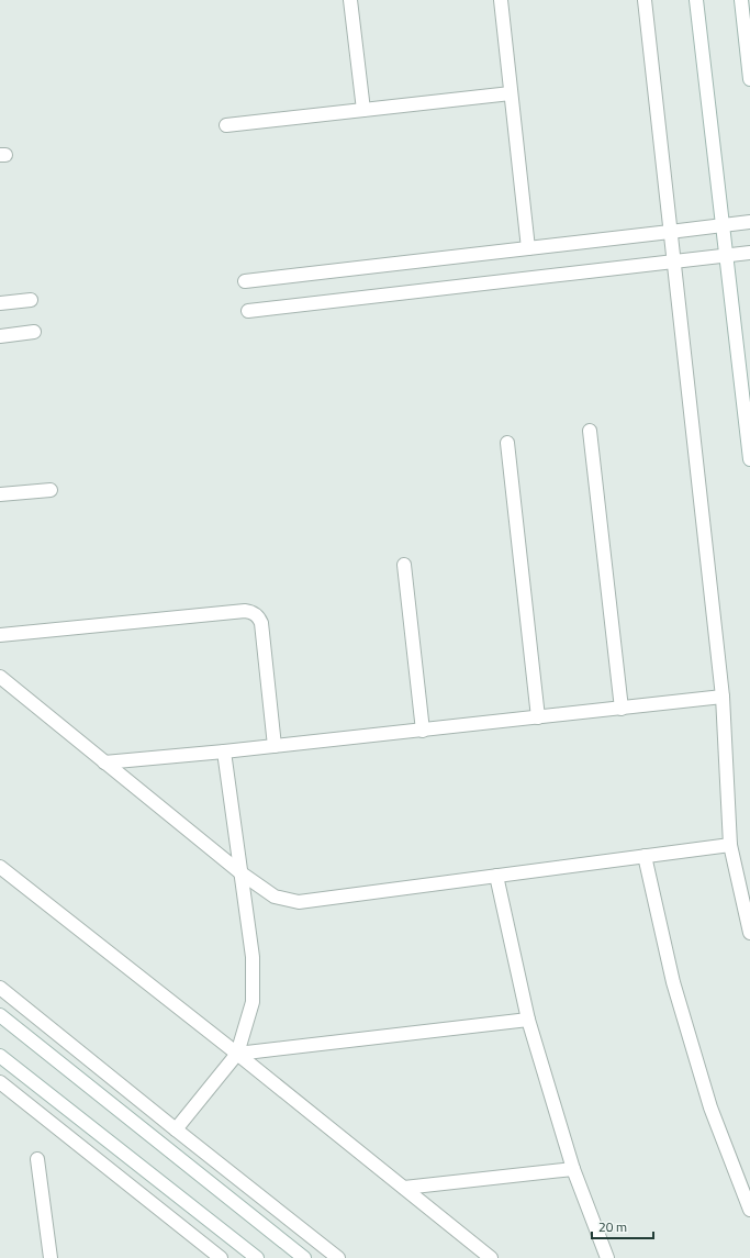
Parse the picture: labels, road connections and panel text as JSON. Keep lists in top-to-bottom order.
{
  "scale_bar": "20 m"
}
